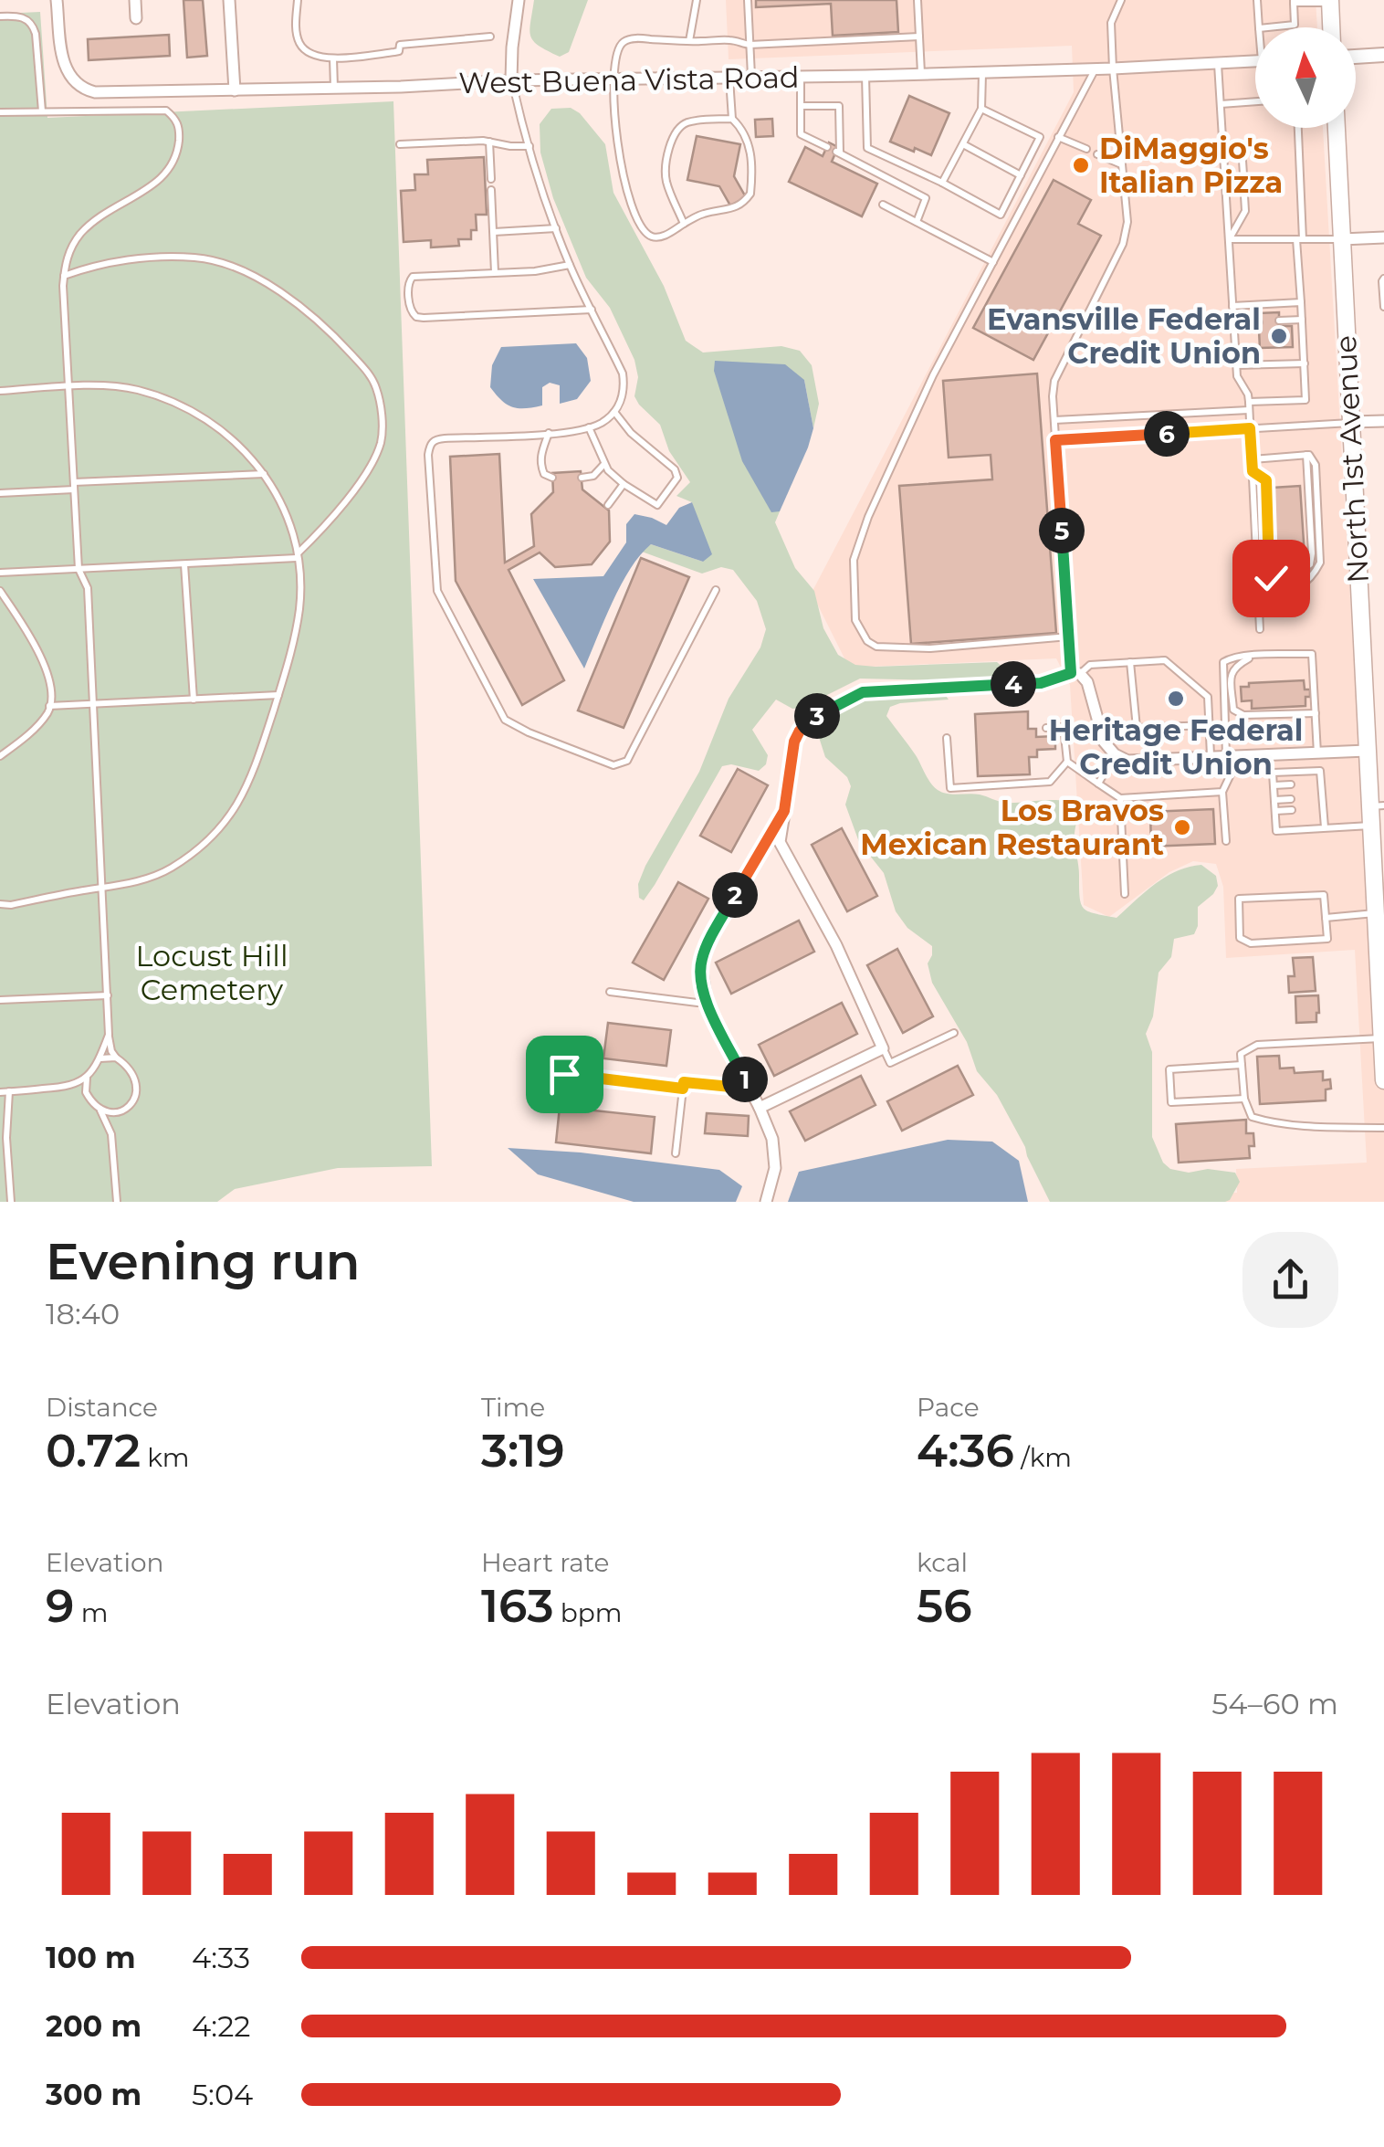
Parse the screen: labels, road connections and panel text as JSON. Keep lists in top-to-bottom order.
{
  "streets": {
    "main road": ["North 1st Avenue"],
    "street": ["West Buena Vista Road"]
  },
  "parks": ["Locust Hill Cemetery"],
  "places": [
    "DiMaggio's Italian Pizza",
    "Evansville Federal Credit Union",
    "Heritage Federal Credit Union",
    "Los Bravos Mexican Restaurant"
  ],
  "north": "top",
  "page": {
    "pins": [
      "6",
      "5",
      "4",
      "3",
      "2",
      "1"
    ],
    "heading": ["Evening run", "18:40"],
    "stats": [
      ["Distance", "0.72 km"],
      ["Time", "3:19"],
      ["Pace", "4:36 /km"],
      ["Elevation", "9 m"],
      ["Heart rate", "163 bpm"],
      ["kcal", "56"]
    ],
    "chart": ["Elevation", "54–60 m"],
    "list": [
      {
        "name": "100 m",
        "note": "4:33"
      },
      {
        "name": "200 m",
        "note": "4:22"
      },
      {
        "name": "300 m",
        "note": "5:04"
      }
    ]
  }
}
